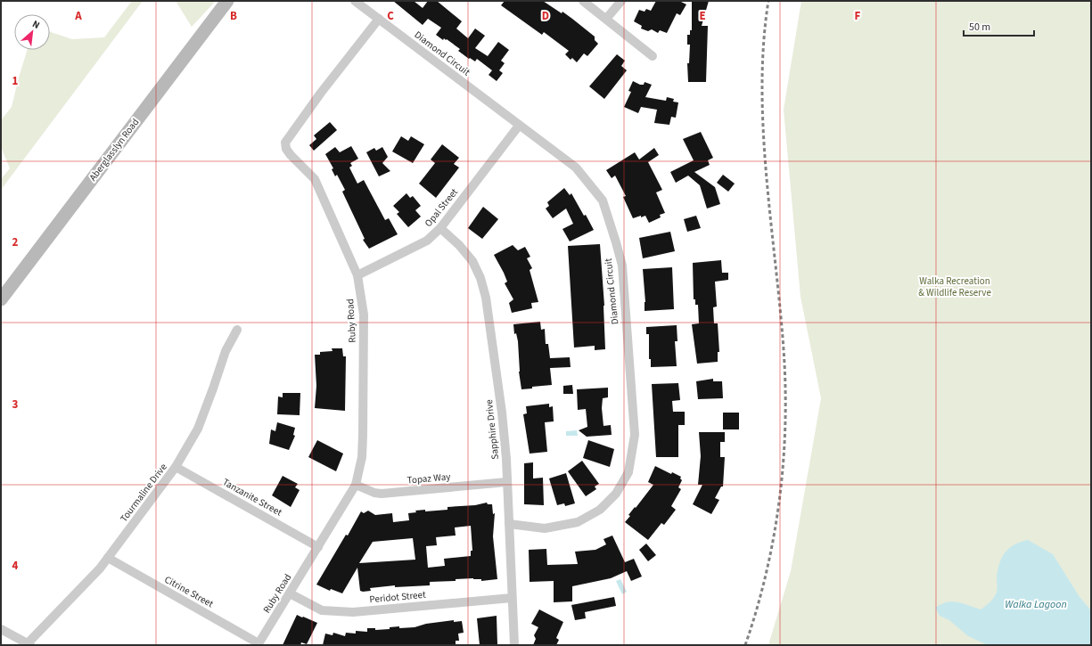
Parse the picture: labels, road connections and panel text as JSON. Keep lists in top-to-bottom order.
{
  "streets": {
    "main road": ["Aberglasslyn Road"],
    "street": [
      "Diamond Circuit",
      "Opal Street",
      "Ruby Road",
      "Sapphire Drive",
      "Topaz Way",
      "Tourmaline Drive",
      "Tanzanite Street",
      "Citrine Street",
      "Peridot Street"
    ]
  },
  "crossings": [
    ["Diamond Circuit", "Opal Street"],
    ["Diamond Circuit", "Ruby Road"],
    ["Diamond Circuit", "Sapphire Drive"],
    ["Opal Street", "Ruby Road"],
    ["Opal Street", "Sapphire Drive"],
    ["Ruby Road", "Topaz Way"],
    ["Ruby Road", "Tanzanite Street"],
    ["Ruby Road", "Citrine Street"],
    ["Ruby Road", "Peridot Street"],
    ["Sapphire Drive", "Topaz Way"],
    ["Sapphire Drive", "Peridot Street"],
    ["Tourmaline Drive", "Tanzanite Street"],
    ["Tourmaline Drive", "Citrine Street"]
  ],
  "water": ["Walka Lagoon"],
  "parks": ["Walka Recreation & Wildlife Reserve"],
  "scale_bar": "50 m",
  "north": "top right",
  "grid": {
    "columns": [
      "A",
      "B",
      "C",
      "D",
      "E",
      "F"
    ],
    "rows": [
      "1",
      "2",
      "3",
      "4"
    ]
  }
}
